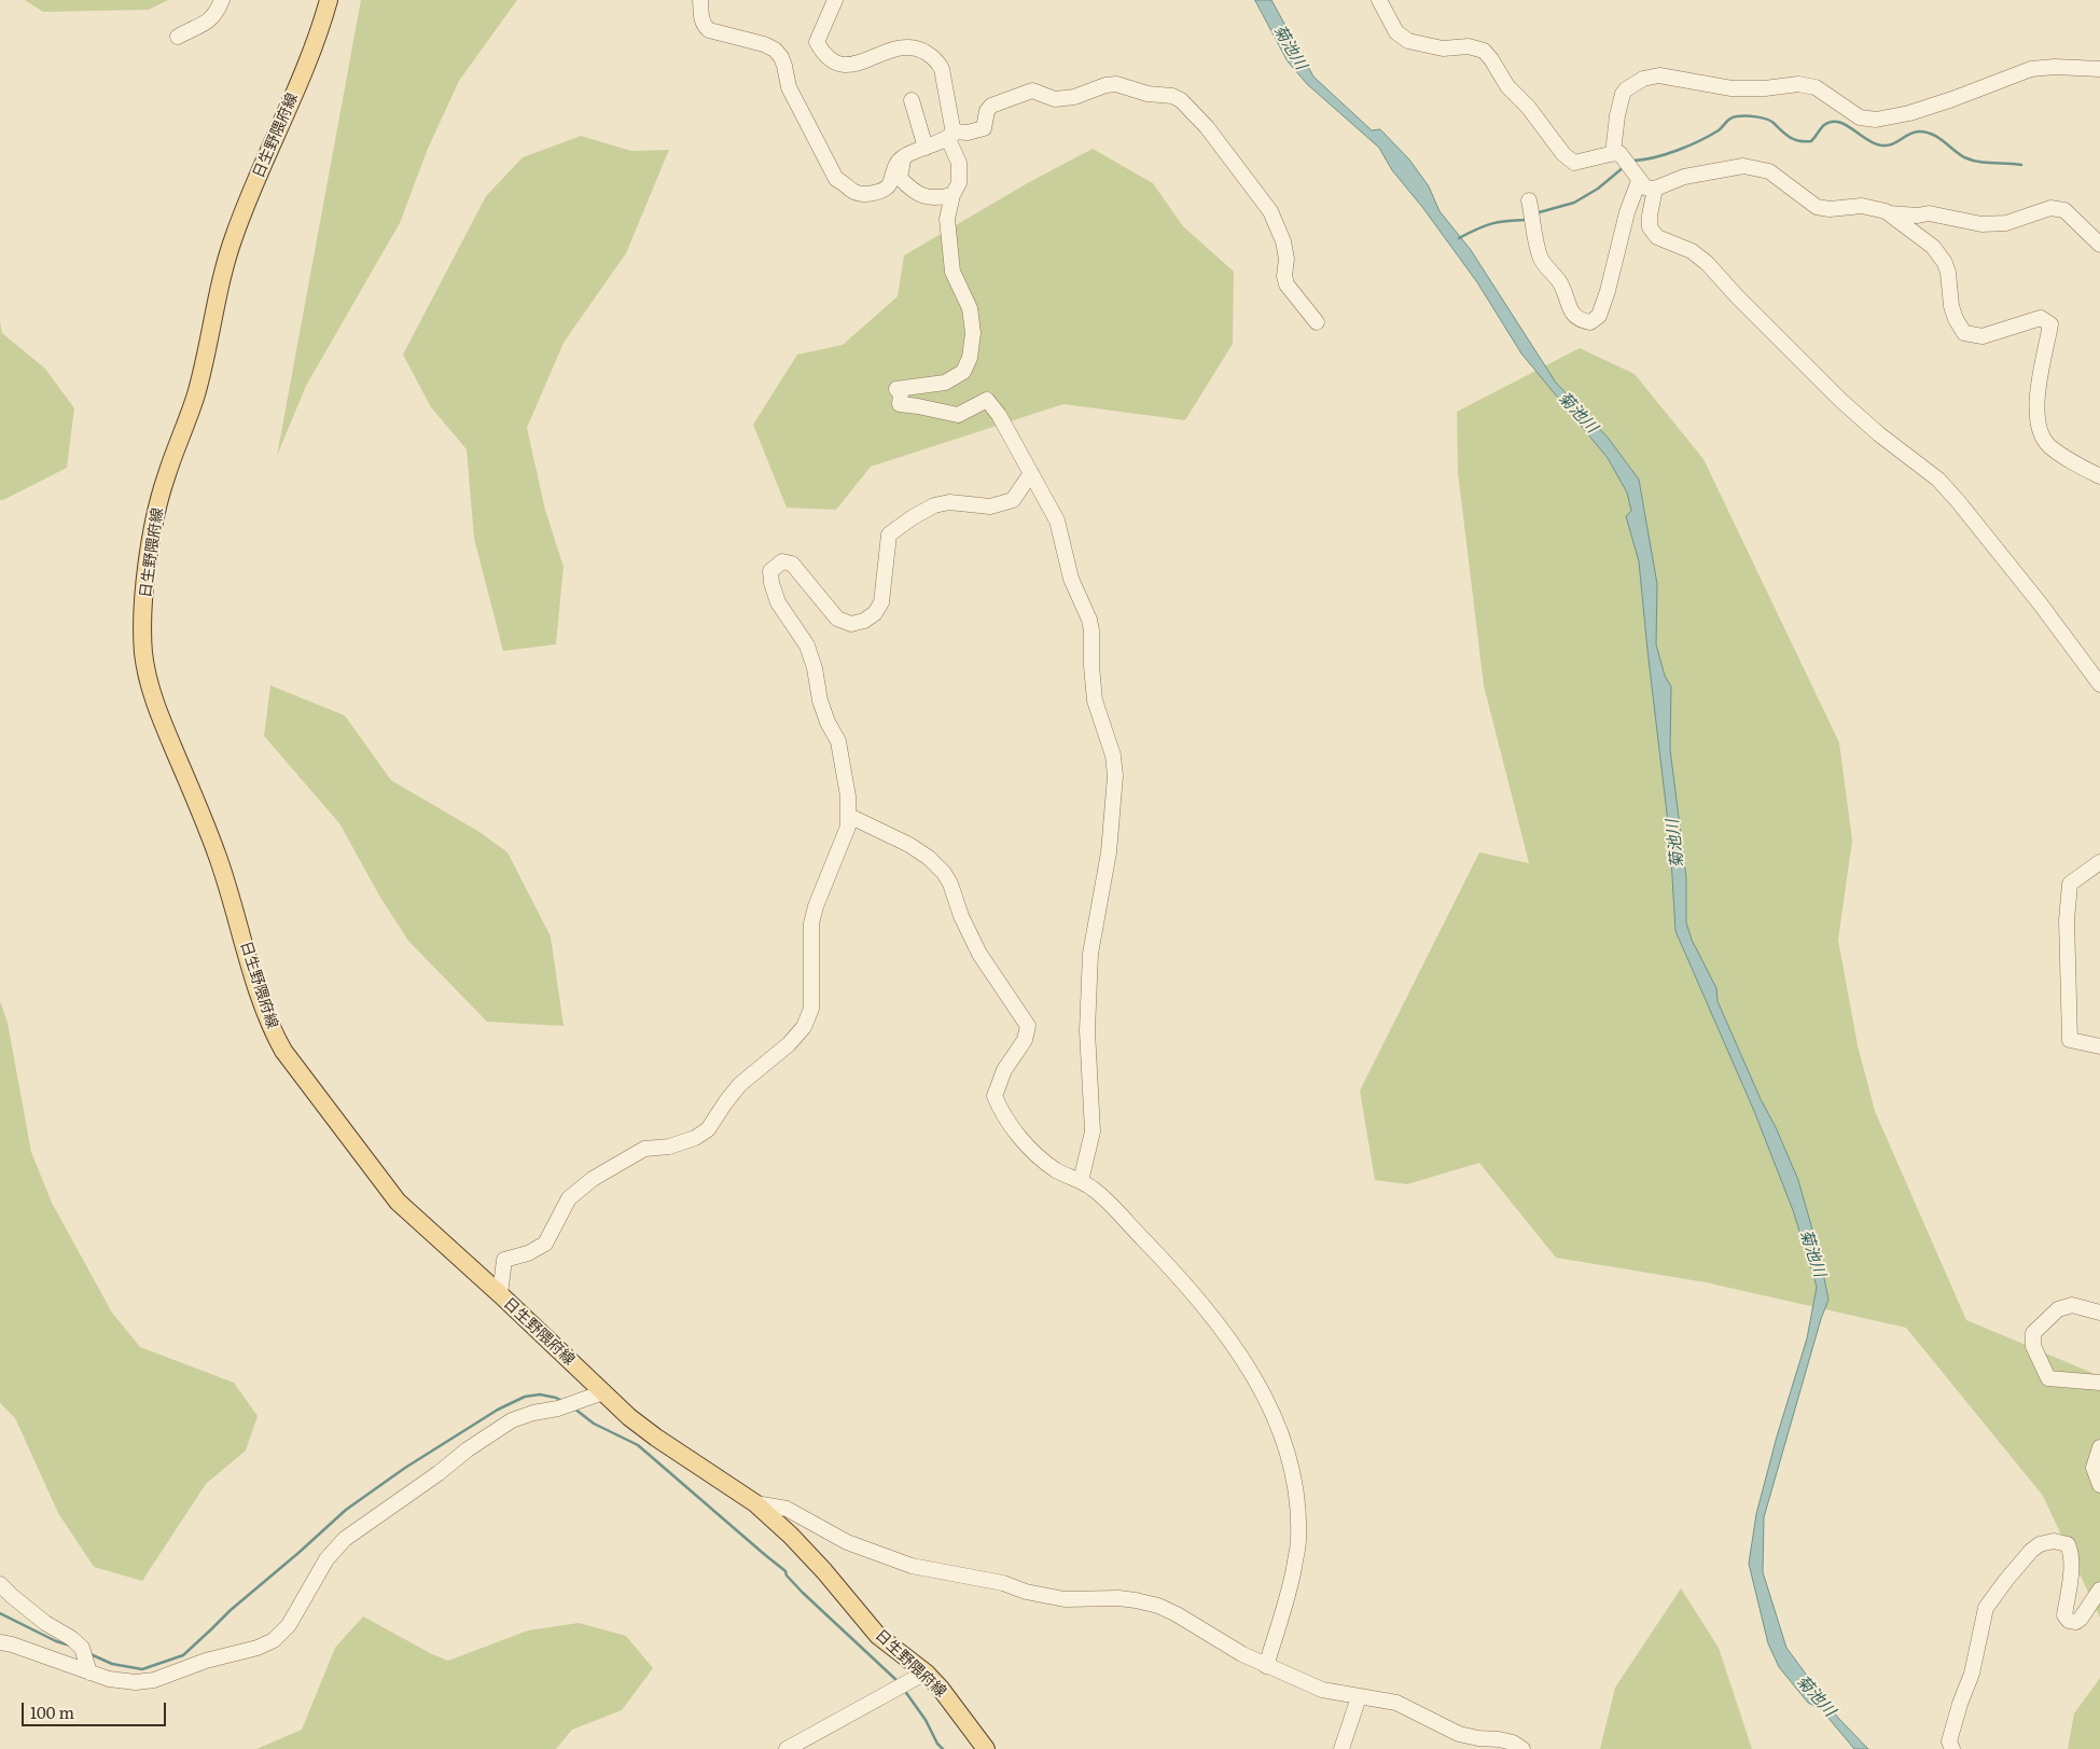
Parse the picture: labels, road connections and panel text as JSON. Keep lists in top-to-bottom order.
{
  "streets": {
    "main road": ["日生野隈府線"]
  },
  "water": ["菊池川"],
  "scale_bar": "100 m"
}
